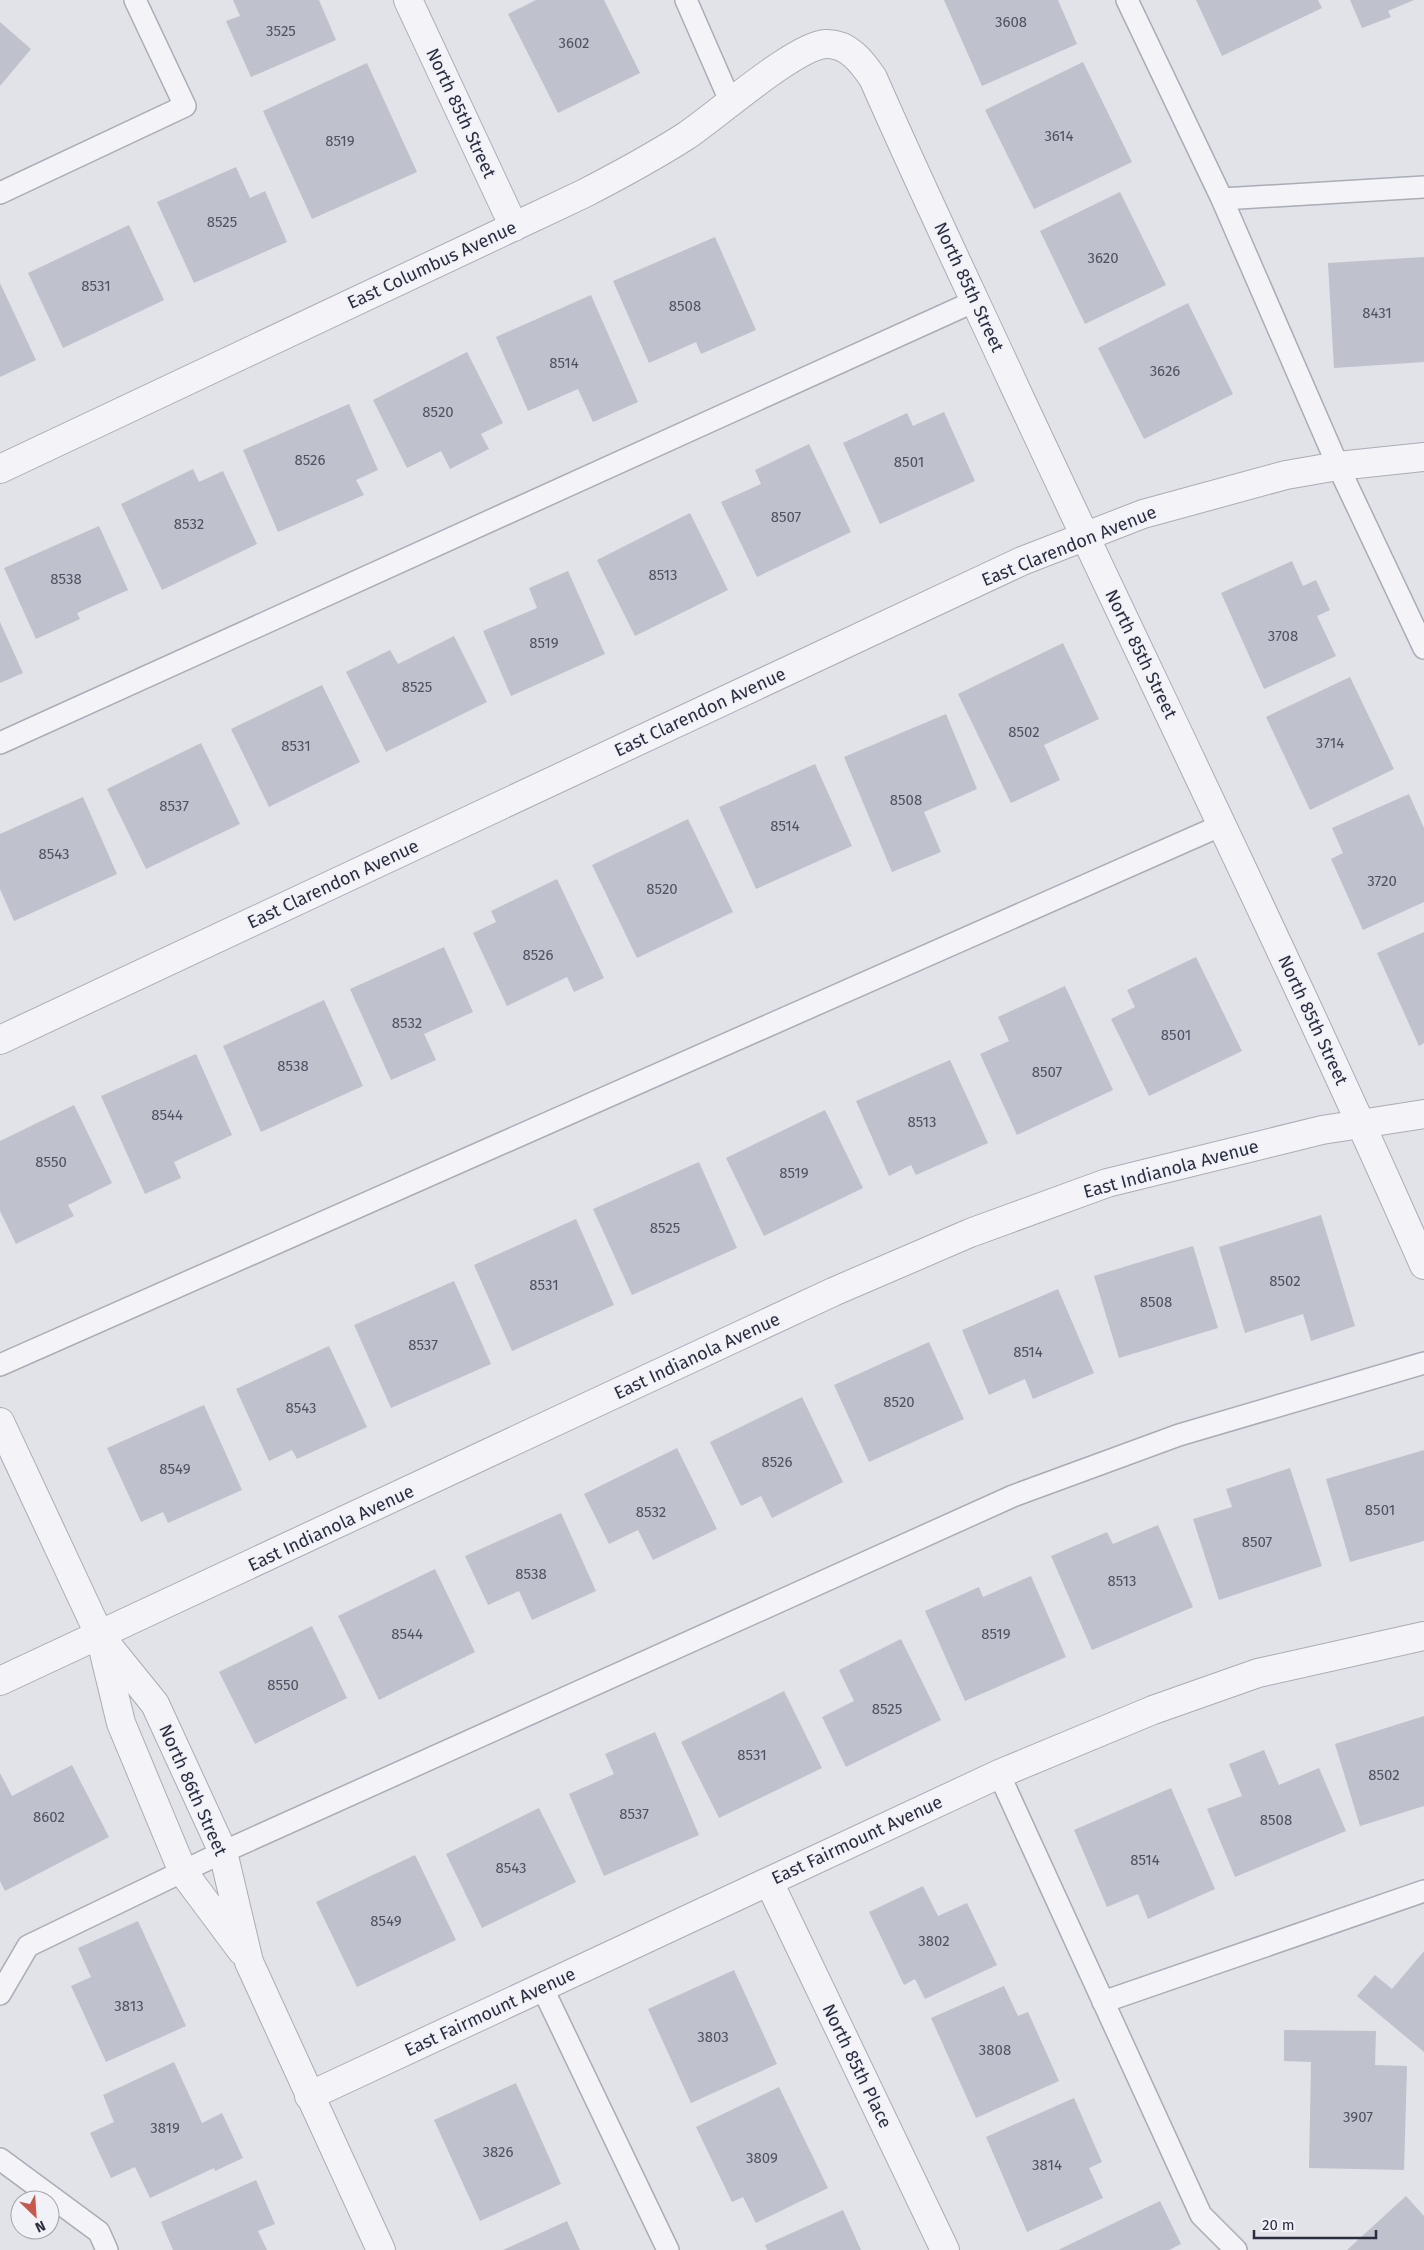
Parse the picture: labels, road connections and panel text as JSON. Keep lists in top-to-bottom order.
{
  "streets": {
    "street": [
      "North 85th Street",
      "East Columbus Avenue",
      "East Clarendon Avenue",
      "East Indianola Avenue",
      "North 86th Street",
      "East Fairmount Avenue",
      "North 85th Place"
    ]
  },
  "crossings": [
    ["North 85th Street", "East Columbus Avenue"],
    ["North 85th Street", "East Clarendon Avenue"],
    ["North 85th Street", "East Indianola Avenue"],
    ["East Indianola Avenue", "North 86th Street"],
    ["North 86th Street", "East Fairmount Avenue"],
    ["East Fairmount Avenue", "North 85th Place"]
  ],
  "house_numbers": [
    "3608",
    "3525",
    "3602",
    "3614",
    "8519",
    "8525",
    "3620",
    "8531",
    "8508",
    "8431",
    "8514",
    "3626",
    "8520",
    "8526",
    "8501",
    "8507",
    "8532",
    "8513",
    "8538",
    "3708",
    "8519",
    "8525",
    "8502",
    "3714",
    "8531",
    "8508",
    "8537",
    "8514",
    "8543",
    "3720",
    "8520",
    "8526",
    "8532",
    "8501",
    "8538",
    "8507",
    "8544",
    "8513",
    "8550",
    "8519",
    "8525",
    "8502",
    "8531",
    "8508",
    "8537",
    "8514",
    "8520",
    "8543",
    "8526",
    "8549",
    "8501",
    "8532",
    "8507",
    "8538",
    "8513",
    "8544",
    "8519",
    "8550",
    "8525",
    "8531",
    "8502",
    "8537",
    "8602",
    "8508",
    "8514",
    "8543",
    "8549",
    "3802",
    "3813",
    "3803",
    "3808",
    "3907",
    "3819",
    "3826",
    "3809",
    "3814"
  ],
  "scale_bar": "20 m",
  "north": "bottom right"
}
